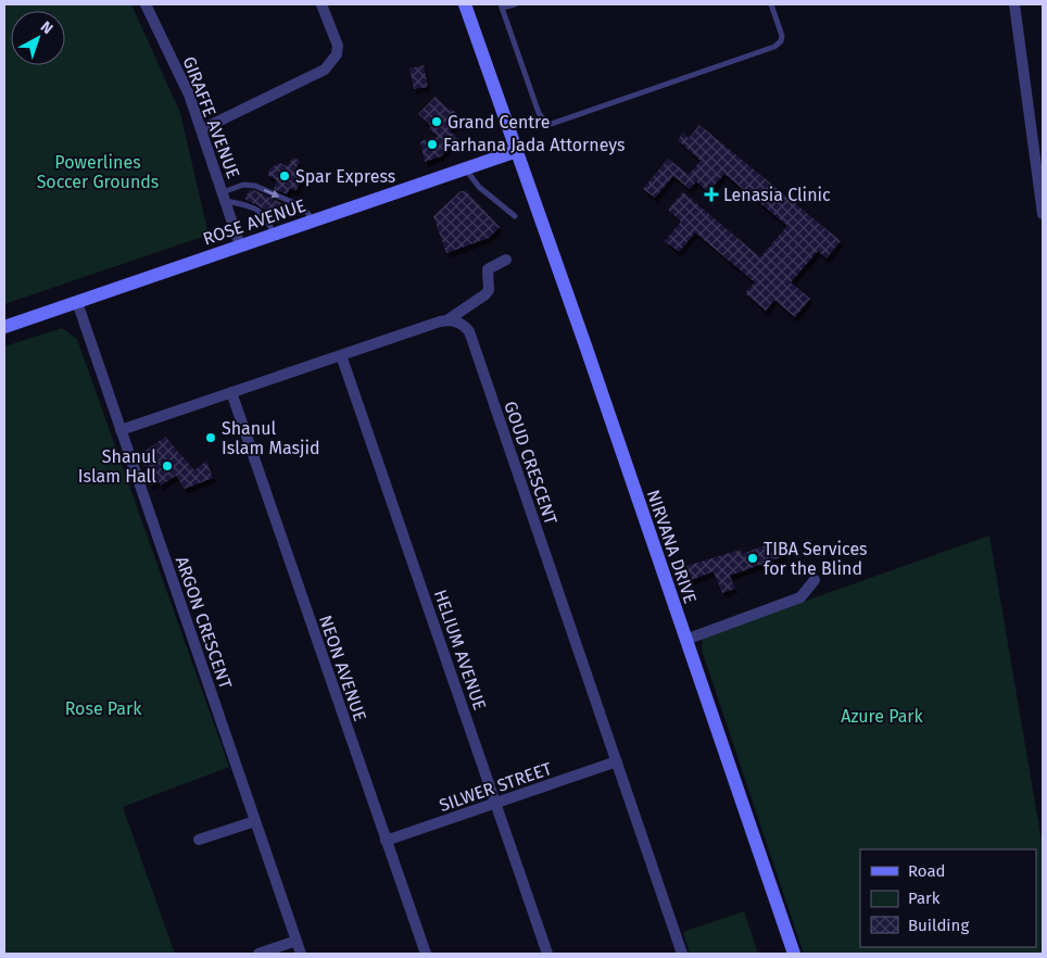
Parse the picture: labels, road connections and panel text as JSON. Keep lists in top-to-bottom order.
{
  "streets": {
    "main road": ["ROSE AVENUE", "NIRVANA DRIVE"],
    "street": [
      "GIRAFFE AVENUE",
      "GOUD CRESCENT",
      "ARGON CRESCENT",
      "HELIUM AVENUE",
      "NEON AVENUE",
      "SILWER STREET"
    ]
  },
  "crossings": [
    ["GIRAFFE AVENUE", "ROSE AVENUE"],
    ["ROSE AVENUE", "NIRVANA DRIVE"],
    ["ROSE AVENUE", "ARGON CRESCENT"],
    ["GOUD CRESCENT", "SILWER STREET"],
    ["HELIUM AVENUE", "SILWER STREET"],
    ["NEON AVENUE", "SILWER STREET"]
  ],
  "parks": ["Powerlines Soccer Grounds", "Rose Park", "Azure Park"],
  "places": {
    "other": [
      "Grand Centre",
      "Farhana Jada Attorneys",
      "Spar Express",
      "Shanul Islam Masjid",
      "Shanul Islam Hall",
      "TIBA Services for the Blind"
    ],
    "health": ["Lenasia Clinic"]
  },
  "legend": ["Road", "Park", "Building"],
  "north": "top right"
}
